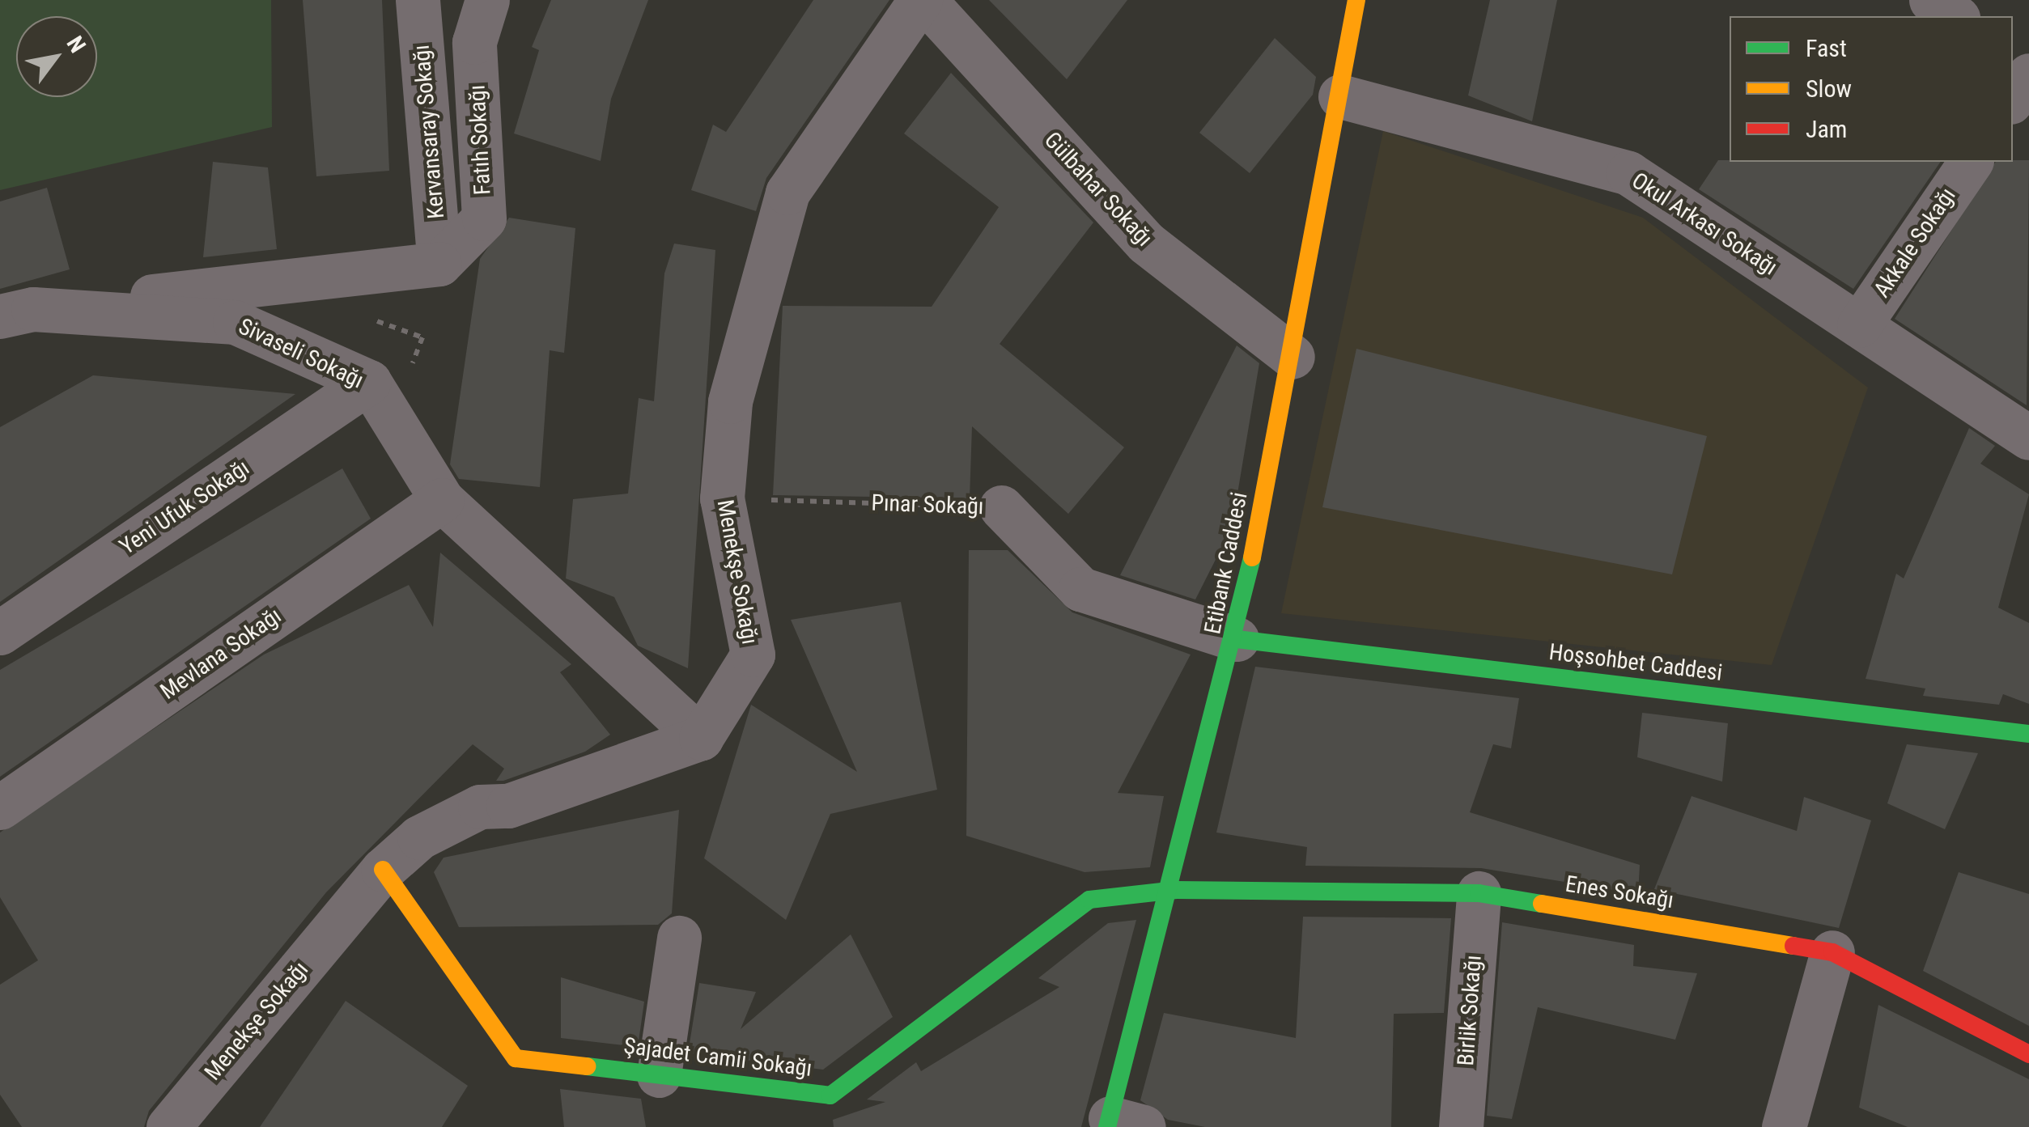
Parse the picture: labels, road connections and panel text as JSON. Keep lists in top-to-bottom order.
{
  "streets": {
    "street": [
      "Kervansaray Sokağı",
      "Fatıh Sokağı",
      "Gülbahar Sokağı",
      "Okul Arkası Sokağı",
      "Akkale Sokağı",
      "Sivaseli Sokağı",
      "Pınar Sokağı",
      "Yeni Ufuk Sokağı",
      "Etibank Caddesi",
      "Menekşe Sokağı",
      "Mevlana Sokağı",
      "Hoşsohbet Caddesi",
      "Enes Sokağı",
      "Birlik Sokağı",
      "Şajadet Camii Sokağı"
    ]
  },
  "crossings": [
    ["Kervansaray Sokağı", "Fatıh Sokağı"],
    ["Gülbahar Sokağı", "Etibank Caddesi"],
    ["Gülbahar Sokağı", "Menekşe Sokağı"],
    ["Okul Arkası Sokağı", "Akkale Sokağı"],
    ["Okul Arkası Sokağı", "Etibank Caddesi"],
    ["Sivaseli Sokağı", "Yeni Ufuk Sokağı"],
    ["Sivaseli Sokağı", "Menekşe Sokağı"],
    ["Sivaseli Sokağı", "Mevlana Sokağı"],
    ["Pınar Sokağı", "Etibank Caddesi"],
    ["Pınar Sokağı", "Menekşe Sokağı"],
    ["Pınar Sokağı", "Hoşsohbet Caddesi"],
    ["Etibank Caddesi", "Hoşsohbet Caddesi"],
    ["Etibank Caddesi", "Enes Sokağı"],
    ["Etibank Caddesi", "Şajadet Camii Sokağı"],
    ["Menekşe Sokağı", "Şajadet Camii Sokağı"],
    ["Enes Sokağı", "Birlik Sokağı"],
    ["Enes Sokağı", "Şajadet Camii Sokağı"]
  ],
  "legend": ["Fast", "Slow", "Jam"],
  "north": "top right"
}
